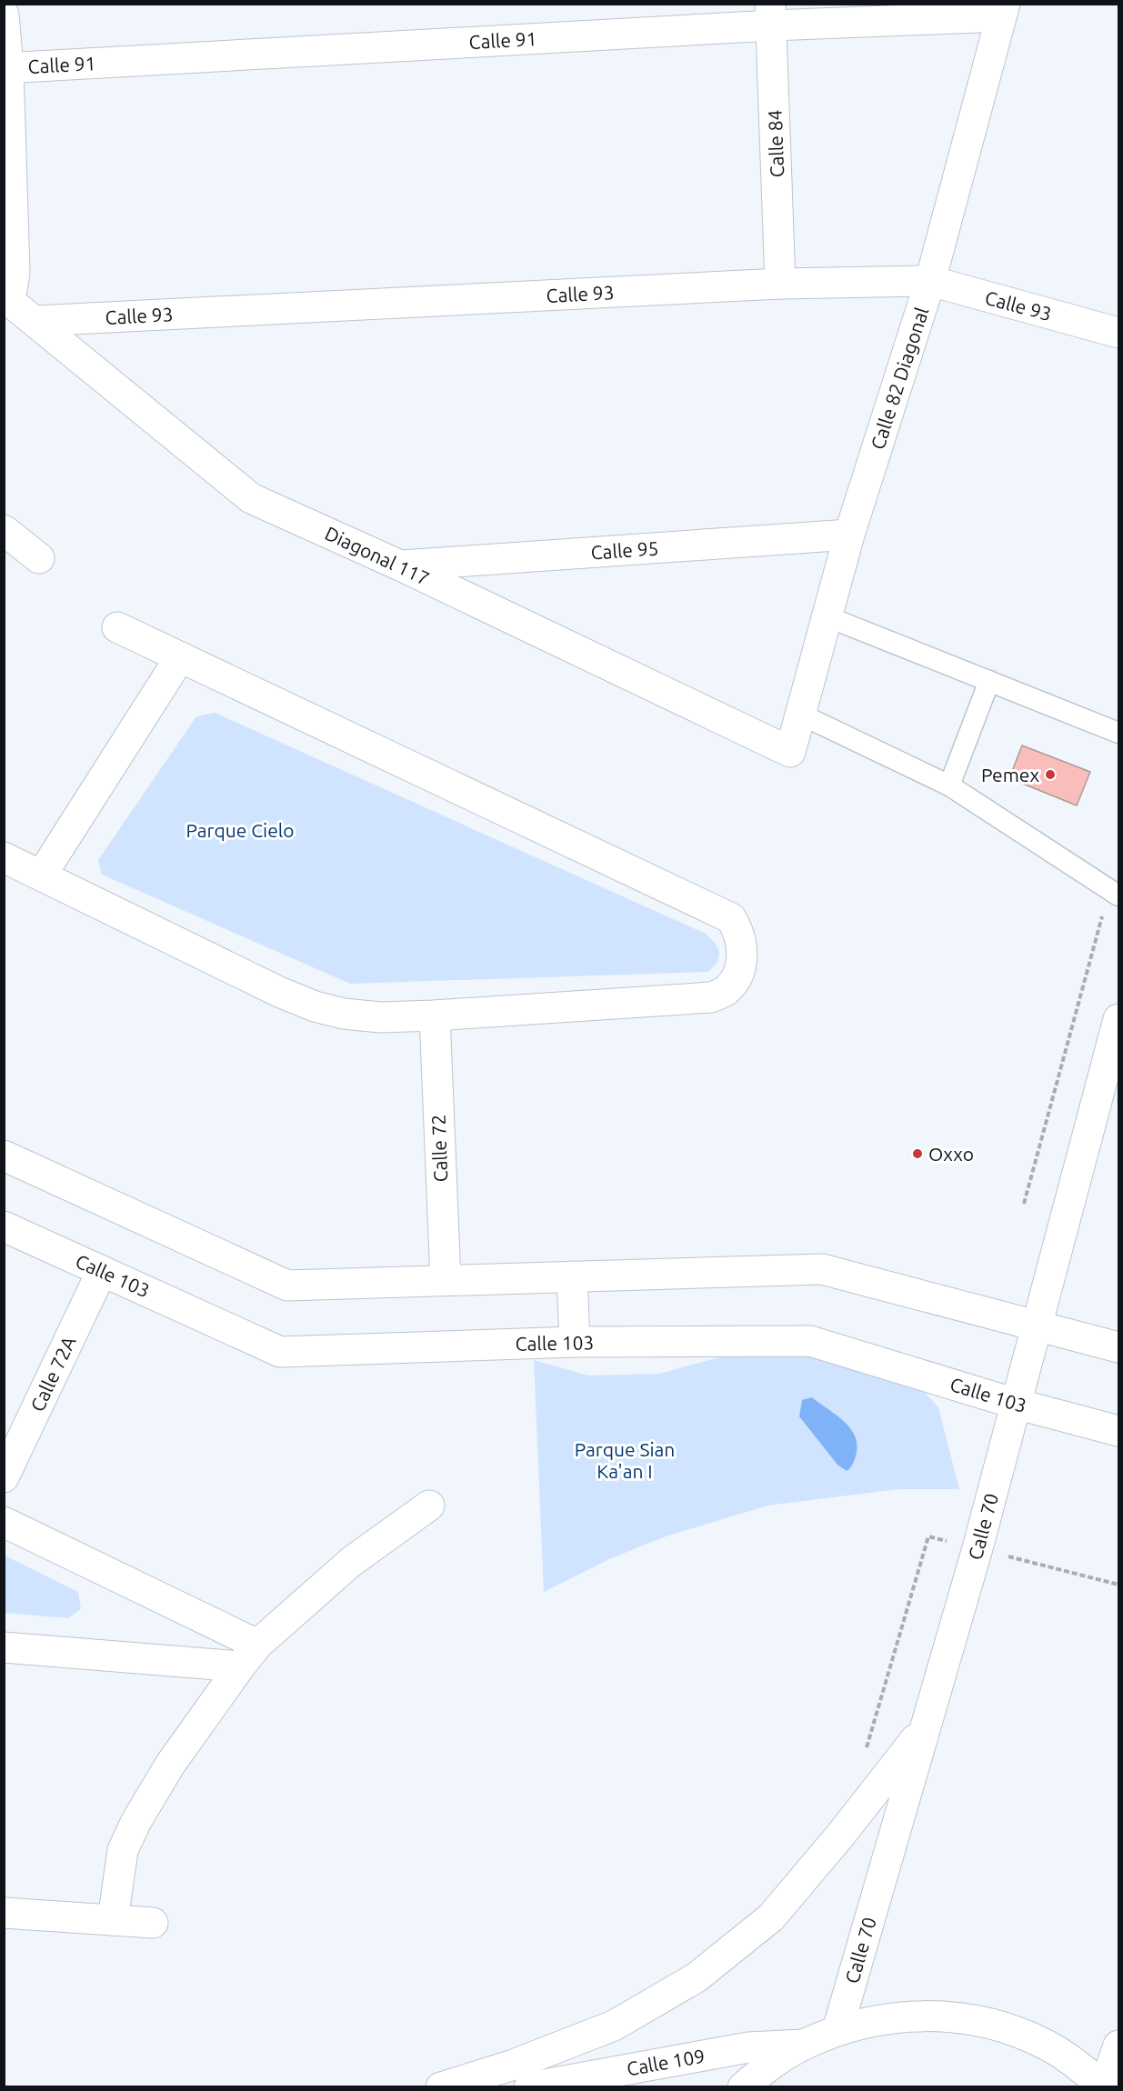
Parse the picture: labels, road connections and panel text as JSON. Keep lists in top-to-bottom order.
{
  "streets": {
    "street": [
      "Calle 91",
      "Calle 84",
      "Calle 93",
      "Calle 82 Diagonal",
      "Calle 95",
      "Diagonal 117",
      "Calle 72",
      "Calle 103",
      "Calle 72A",
      "Calle 70",
      "Calle 109"
    ]
  },
  "crossings": [
    ["Calle 91", "Calle 84"],
    ["Calle 91", "Calle 82 Diagonal"],
    ["Calle 84", "Calle 93"],
    ["Calle 93", "Calle 82 Diagonal"],
    ["Calle 93", "Diagonal 117"],
    ["Calle 82 Diagonal", "Calle 95"],
    ["Calle 82 Diagonal", "Diagonal 117"],
    ["Calle 95", "Diagonal 117"],
    ["Calle 103", "Calle 72A"],
    ["Calle 103", "Calle 70"]
  ],
  "parks": ["Parque Cielo", "Parque Sian Ka'an I"],
  "places": ["Pemex", "Oxxo"]
}
